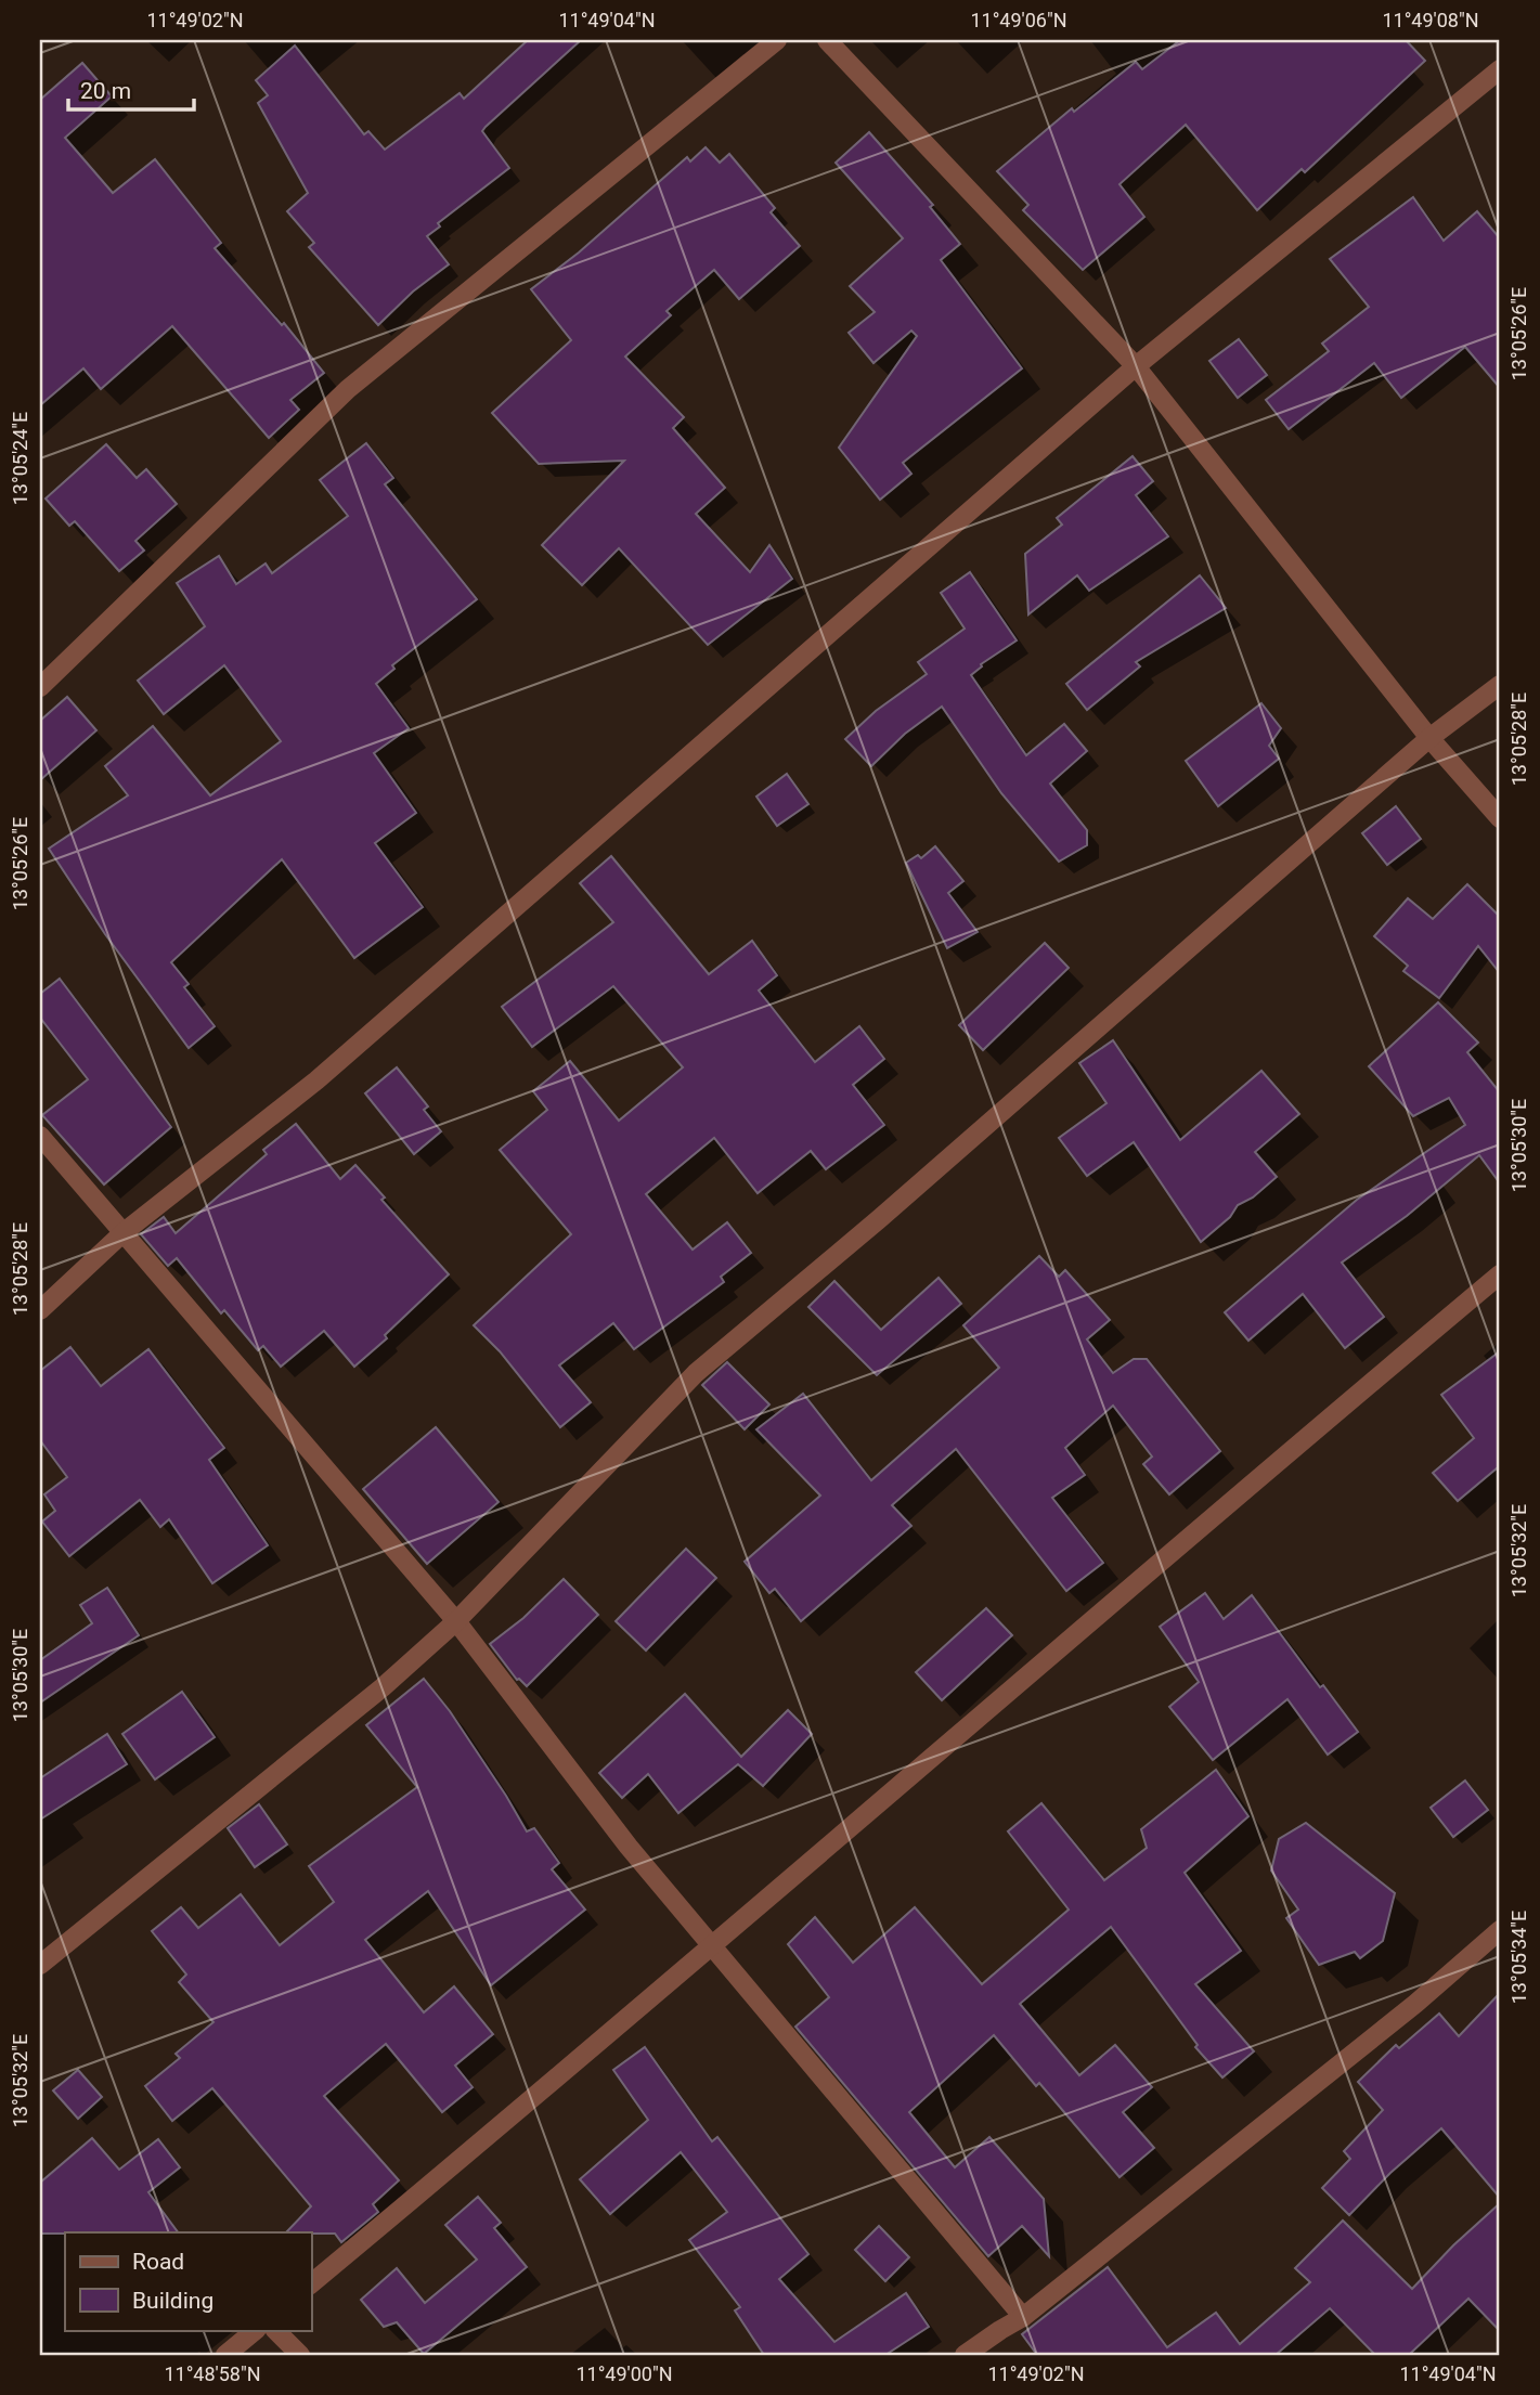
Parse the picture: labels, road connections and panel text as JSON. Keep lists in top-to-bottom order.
{
  "legend": ["Road", "Building"],
  "scale_bar": "20 m",
  "coordinates": [
    "11°49'02\"N",
    "11°49'04\"N",
    "11°49'06\"N",
    "11°49'08\"N",
    "13°05'26\"E",
    "13°05'24\"E",
    "13°05'28\"E",
    "13°05'30\"E",
    "13°05'32\"E",
    "13°05'34\"E",
    "11°48'58\"N",
    "11°49'00\"N"
  ]
}
